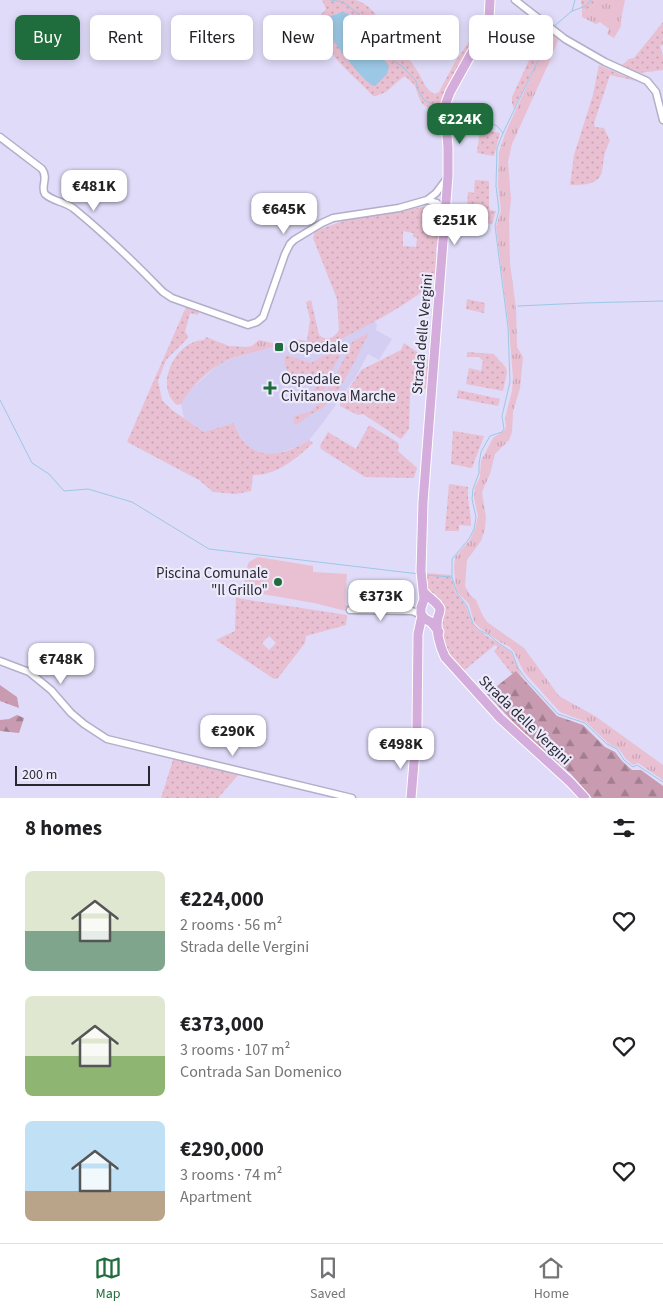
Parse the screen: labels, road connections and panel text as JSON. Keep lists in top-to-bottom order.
{
  "streets": {
    "main road": ["Strada delle Vergini"]
  },
  "places": {
    "transit": ["Ospedale"],
    "health": ["Ospedale Civitanova Marche"],
    "other": ["Piscina Comunale \"Il Grillo\""]
  },
  "scale_bar": "200 m",
  "page": {
    "chip": [
      "Buy",
      "Rent",
      "Filters",
      "New",
      "Apartment",
      "House"
    ],
    "price": [
      "€224K",
      "€481K",
      "€645K",
      "€251K",
      "€373K",
      "€748K",
      "€290K",
      "€498K"
    ],
    "scale": "200 m",
    "heading": "8 homes",
    "list": [
      {
        "name": "€224,000",
        "note": "2 rooms · 56 m² · Strada delle Vergini"
      },
      {
        "name": "€373,000",
        "note": "3 rooms · 107 m² · Contrada San Domenico"
      },
      {
        "name": "€290,000",
        "note": "3 rooms · 74 m² · Apartment"
      }
    ],
    "tabs": ["Map", "Saved", "Home"]
  }
}
